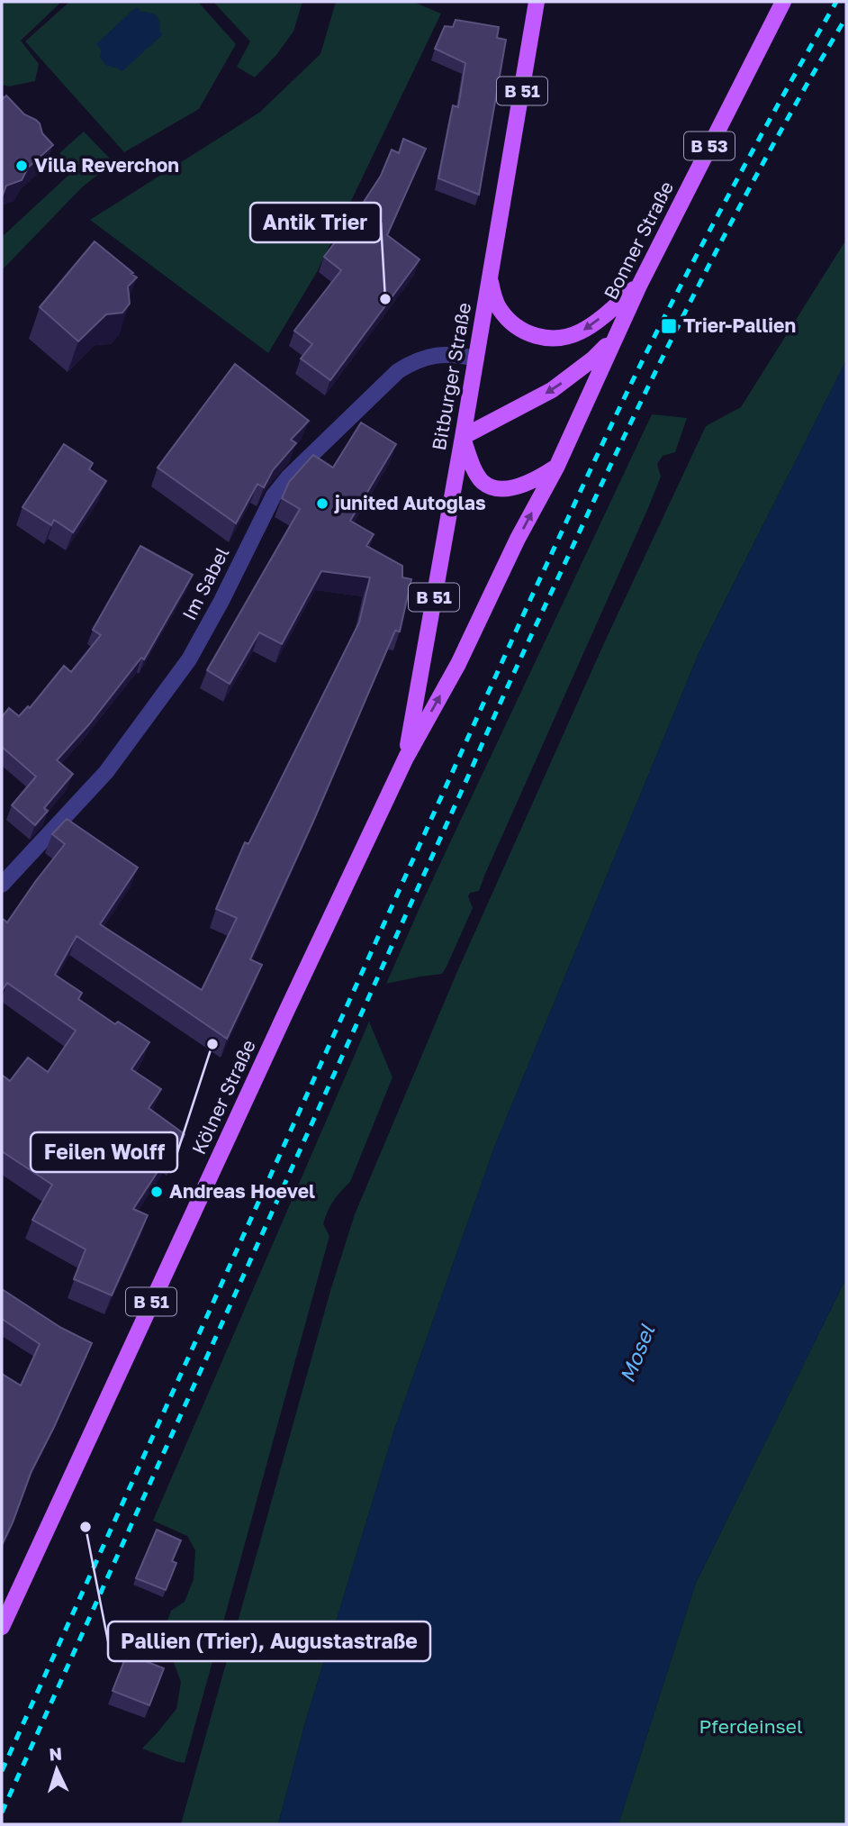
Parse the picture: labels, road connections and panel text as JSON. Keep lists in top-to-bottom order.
{
  "streets": {
    "main road": [
      "B 51",
      "B 53",
      "Bonner Straße",
      "Bitburger Straße",
      "Kölner Straße"
    ],
    "street": ["Im Sabel"]
  },
  "crossings": [
    ["Bonner Straße", "Bitburger Straße"],
    ["Bonner Straße", "Kölner Straße"],
    ["Bitburger Straße", "Im Sabel"],
    ["Bitburger Straße", "Kölner Straße"]
  ],
  "one_way": ["Bonner Straße"],
  "water": ["Mosel"],
  "parks": ["Pferdeinsel"],
  "places": {
    "other": [
      "Villa Reverchon",
      "Antik Trier",
      "junited Autoglas",
      "Feilen Wolff",
      "Andreas Hoevel",
      "Pallien (Trier), Augustastraße"
    ],
    "transit": ["Trier-Pallien"]
  },
  "north": "top"
}
